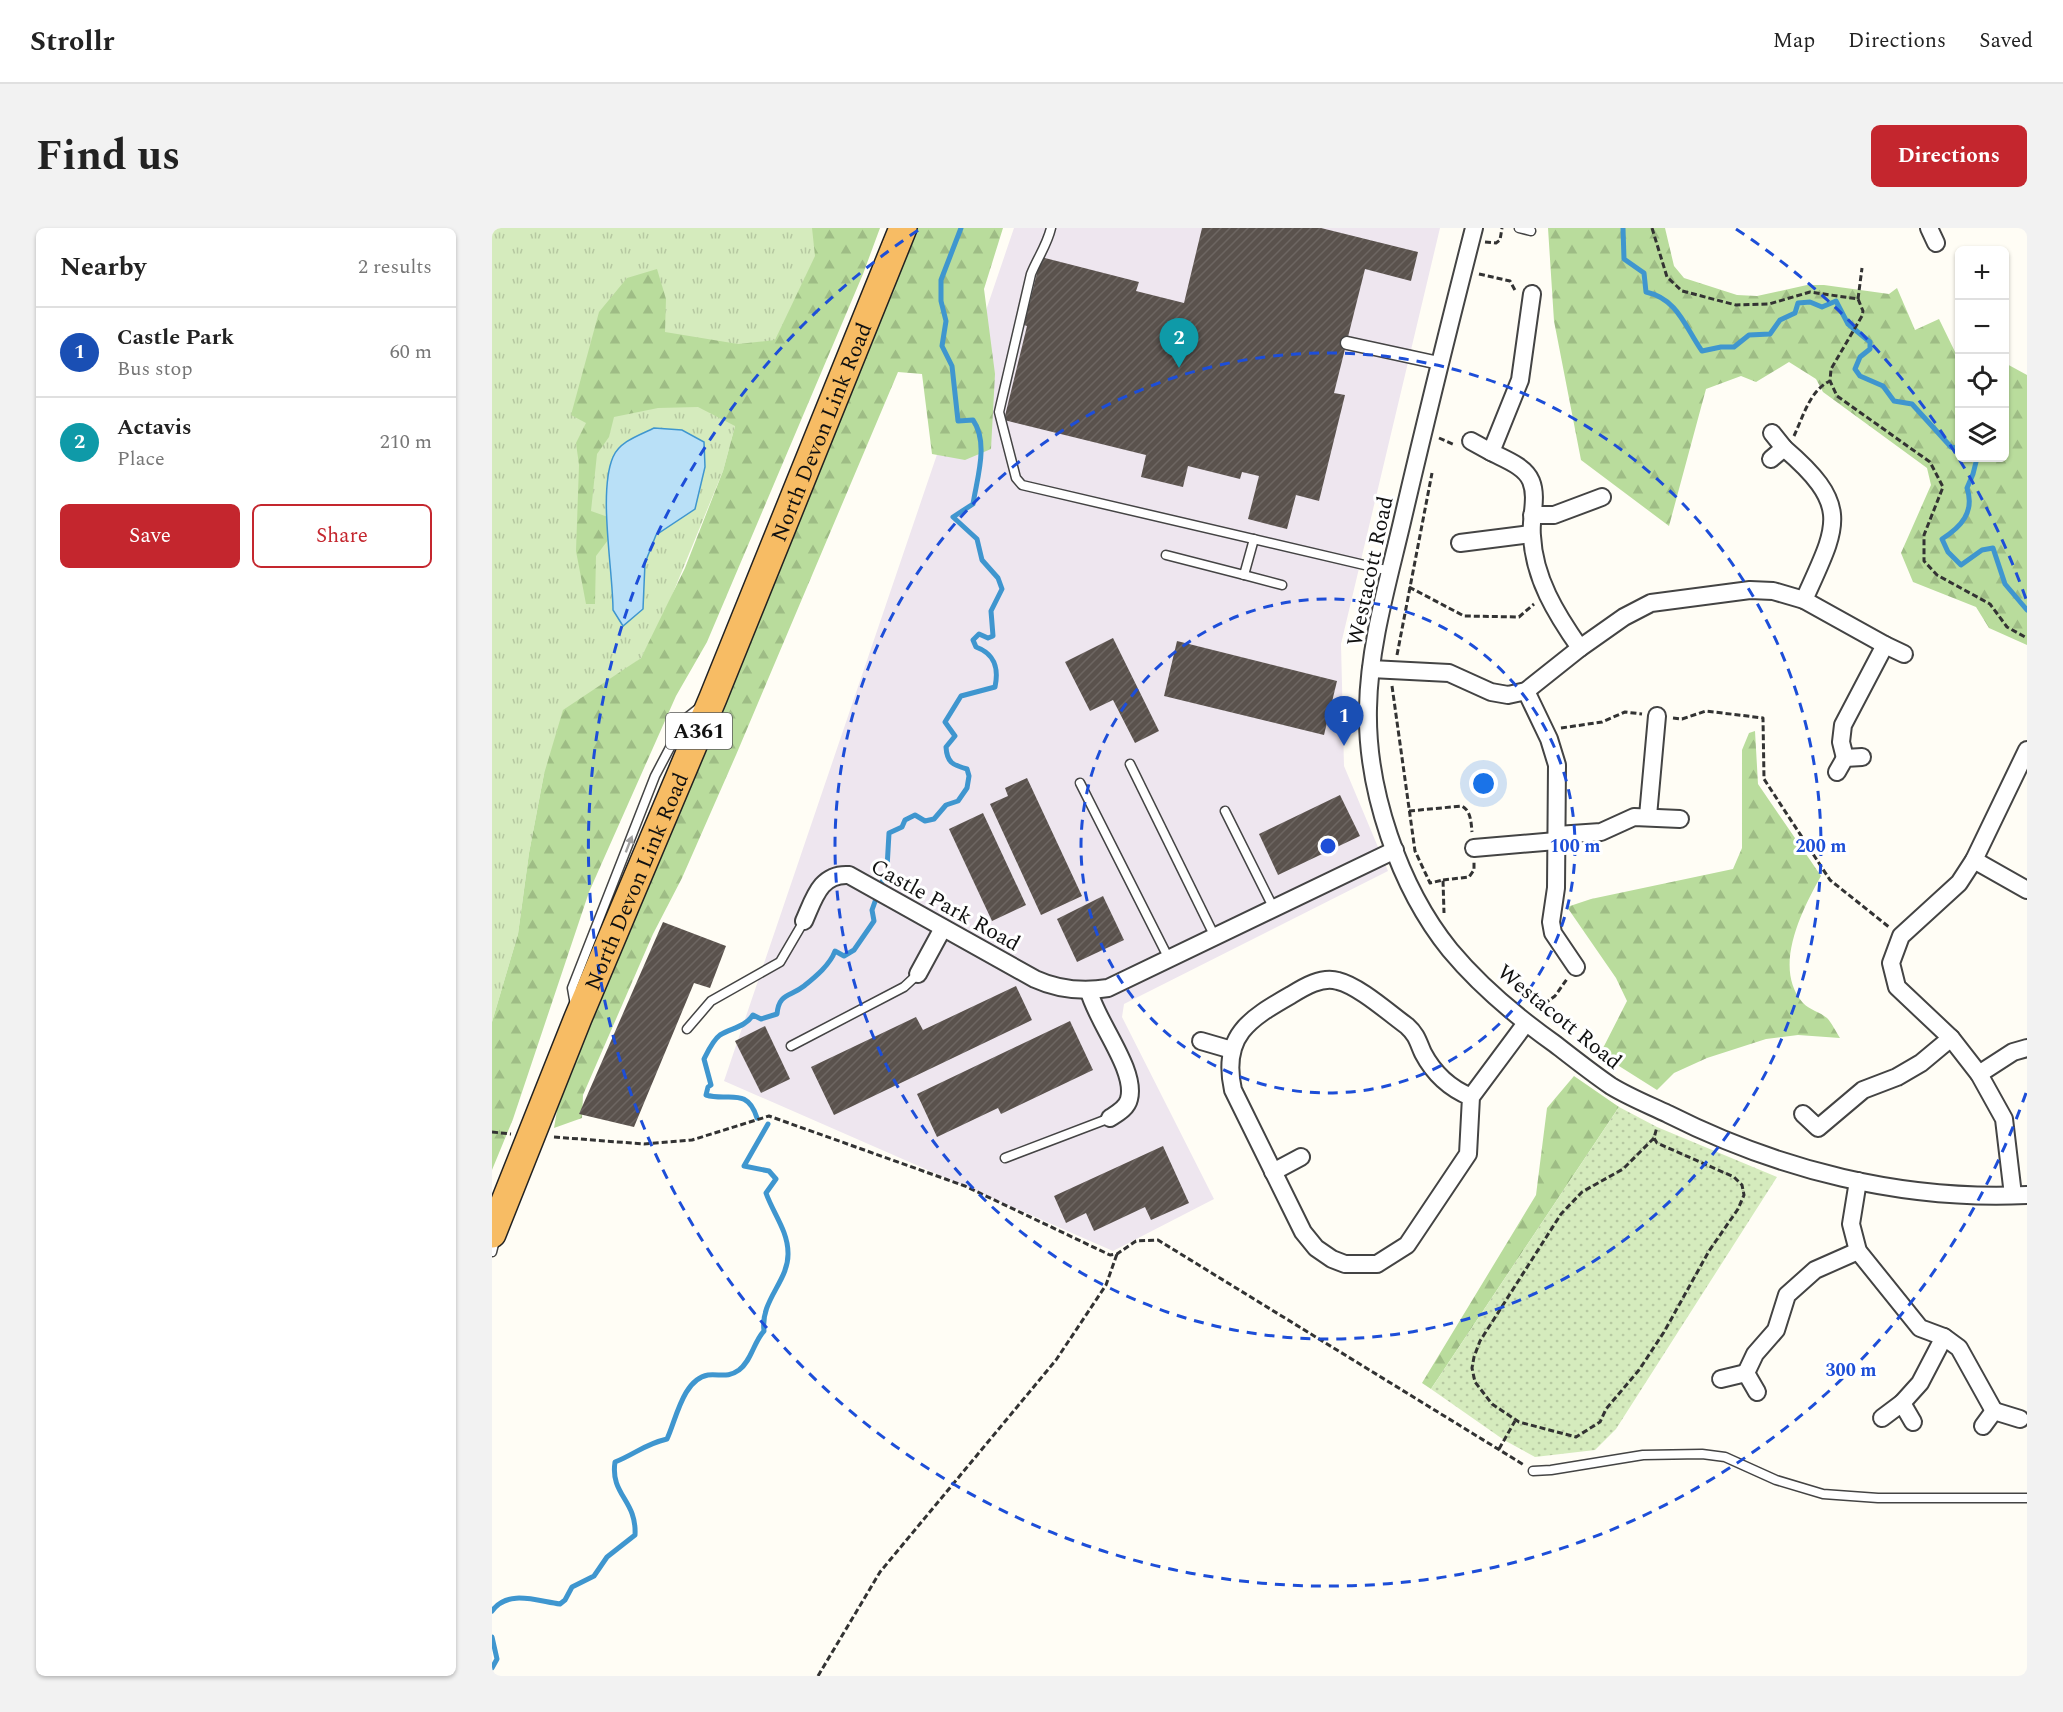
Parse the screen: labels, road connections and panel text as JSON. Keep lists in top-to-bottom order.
{
  "streets": {
    "highway": ["North Devon Link Road", "A361"],
    "street": ["Westacott Road", "Castle Park Road"]
  },
  "crossings": [
    ["Westacott Road", "Castle Park Road"]
  ],
  "page": {
    "header": "Strollr",
    "nav": ["Map", "Directions", "Saved"],
    "title": "Find us",
    "buttons": [
      "Directions",
      ["Save", "Share"]
    ],
    "heading": ["Nearby", "2 results"],
    "map_buttons": ["+", "−"],
    "list": [
      {
        "mark": "1",
        "name": "Castle Park",
        "note": "Bus stop",
        "value": "60 m"
      },
      {
        "mark": "2",
        "name": "Actavis",
        "note": "Place",
        "value": "210 m"
      }
    ],
    "pins": ["2", "1"]
  },
  "rings": ["100 m", "200 m", "300 m"]
}
